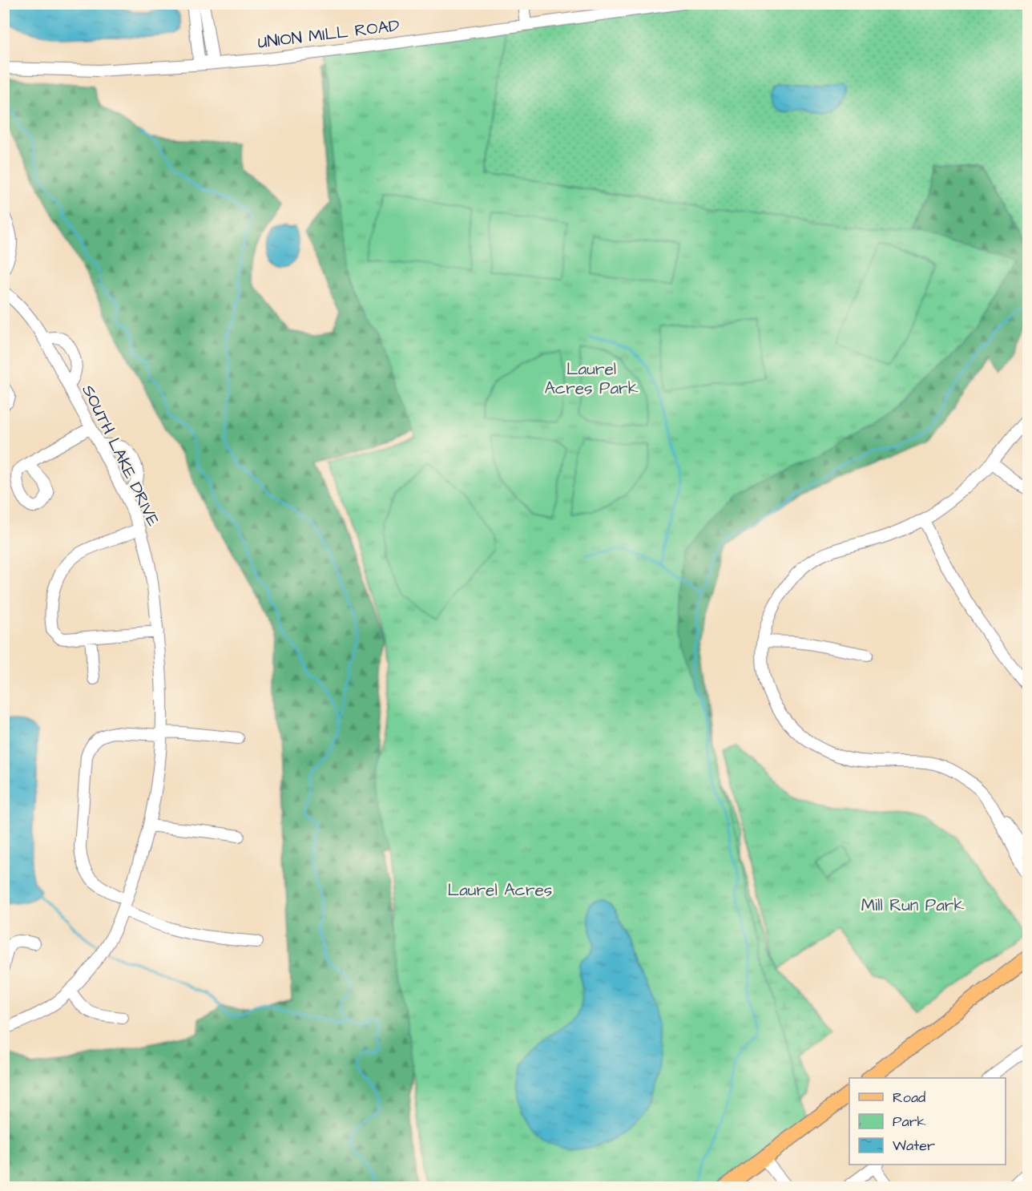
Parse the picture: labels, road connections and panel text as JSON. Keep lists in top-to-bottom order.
{
  "streets": {
    "street": ["UNION MILL ROAD", "SOUTH LAKE DRIVE"]
  },
  "parks": ["Laurel Acres Park", "Laurel Acres", "Mill Run Park"],
  "legend": ["Road", "Park", "Water"]
}
